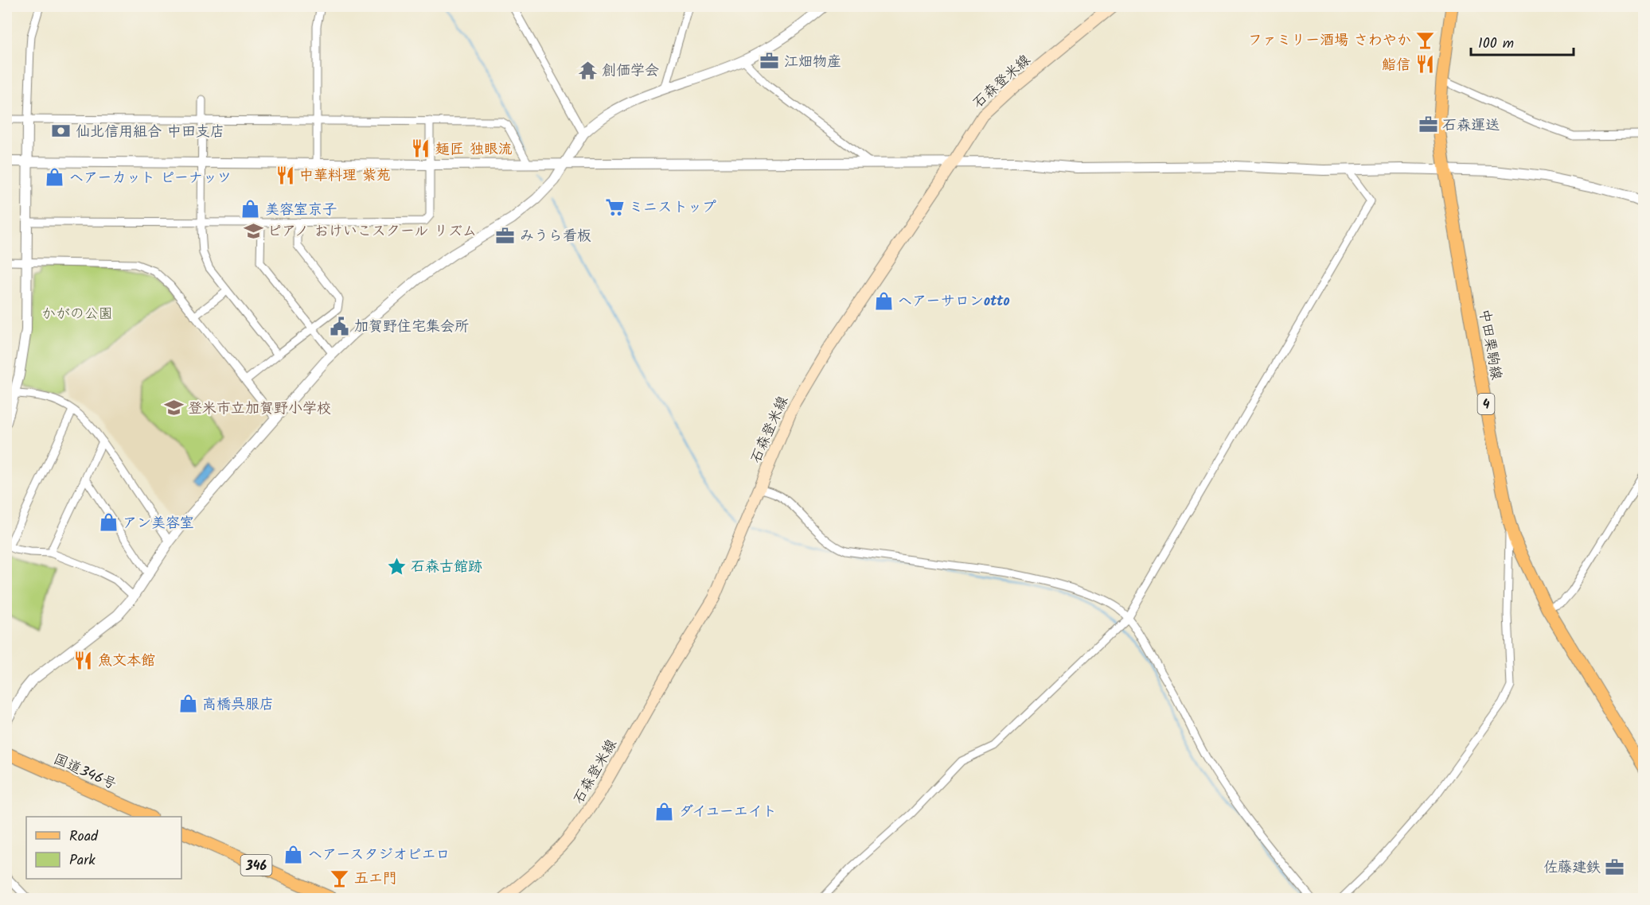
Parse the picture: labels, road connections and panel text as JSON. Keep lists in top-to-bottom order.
{
  "streets": {
    "main road": [
      "石森登米線",
      "中田栗駒線",
      "4",
      "国道346号",
      "346"
    ]
  },
  "parks": ["かがの公園"],
  "places": {
    "bar": ["ファミリー酒場 さわやか", "五エ門"],
    "office": [
      "江畑物産",
      "石森運送",
      "みうら看板",
      "佐藤建鉄"
    ],
    "restaurant": [
      "鮨信",
      "麺匠 独眼流",
      "中華料理 紫苑",
      "魚文本館"
    ],
    "temple": ["創価学会"],
    "bank": ["仙北信用組合 中田支店"],
    "shop": [
      "ヘアーカット ピーナッツ",
      "美容室京子",
      "ヘアーサロンotto",
      "アン美容室",
      "高橋呉服店",
      "ダイユーエイト",
      "ヘアースタジオピエロ"
    ],
    "supermarket": ["ミニストップ"],
    "school or university": ["ピアノ おけいこスクール リズム", "登米市立加賀野小学校"],
    "public building": ["加賀野住宅集会所"],
    "place": ["石森古館跡"]
  },
  "legend": ["Road", "Park"],
  "scale_bar": "100 m"
}
